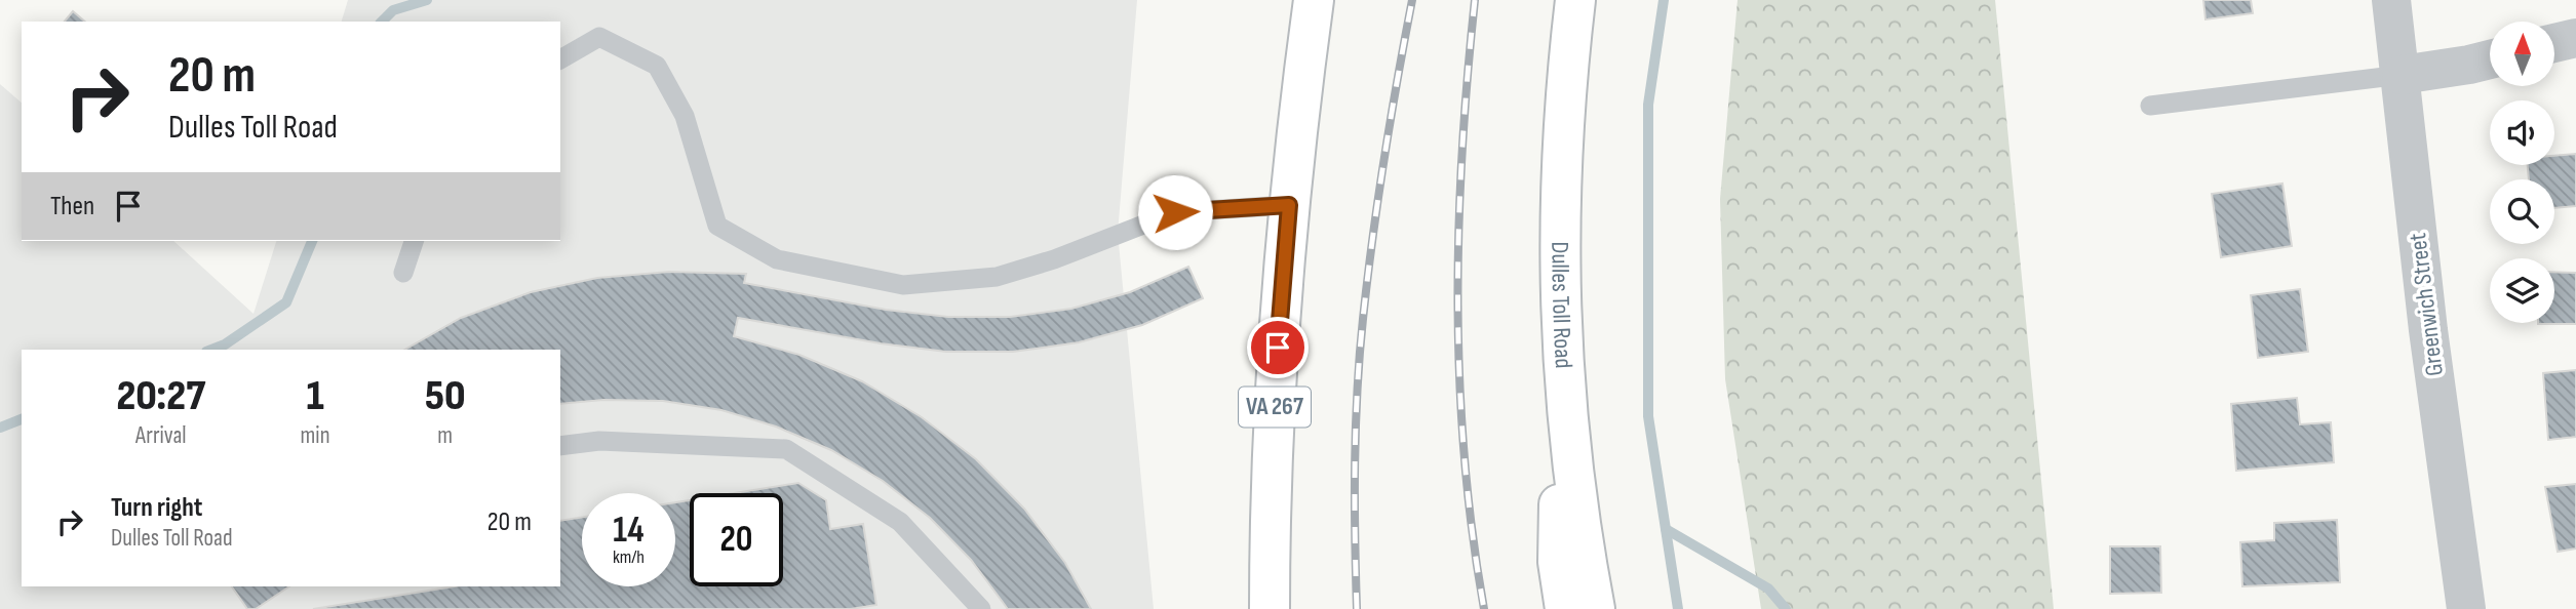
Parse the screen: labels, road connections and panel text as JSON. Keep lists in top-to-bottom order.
{
  "streets": {
    "highway": ["Dulles Toll Road", "VA 267"],
    "street": ["Greenwich Street"]
  },
  "north": "top",
  "page": {
    "turn": ["20 m", "Dulles Toll Road"],
    "then": "Then",
    "eta": [
      "20:27",
      "Arrival",
      "1",
      "min",
      "50",
      "m"
    ],
    "list": [
      {
        "name": "Turn right",
        "note": "Dulles Toll Road",
        "value": "20 m"
      }
    ],
    "speed": "14 km/h",
    "limit": "20"
  }
}
